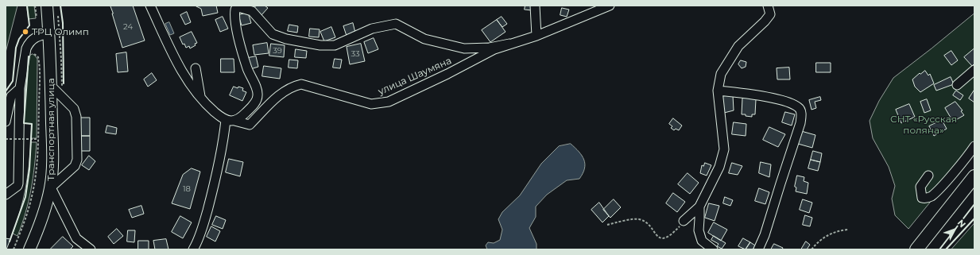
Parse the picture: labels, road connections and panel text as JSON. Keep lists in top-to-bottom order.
{
  "streets": {
    "main road": ["Транспортная улица"],
    "street": ["улица Шаумяна"]
  },
  "parks": ["СНТ «Русская поляна»"],
  "places": ["ТРЦ Олимп"],
  "house_numbers": [
    "24",
    "39",
    "33",
    "18"
  ],
  "north": "top right"
}
